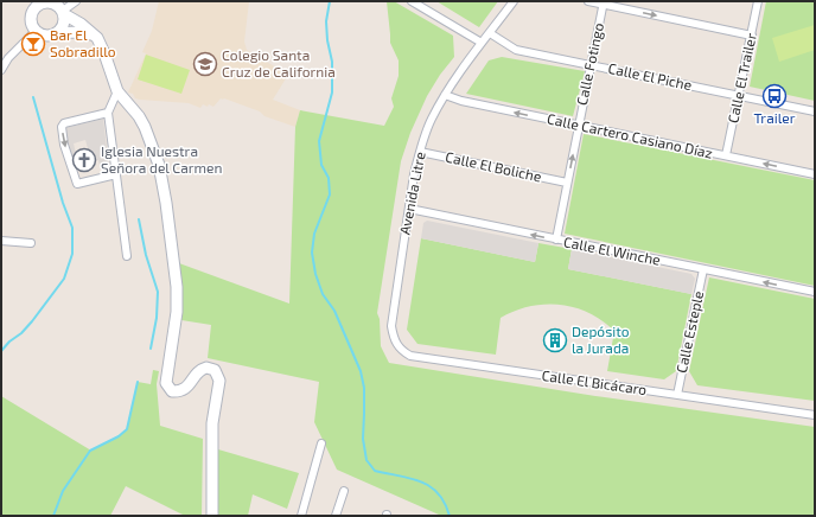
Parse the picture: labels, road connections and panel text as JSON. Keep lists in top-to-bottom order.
{
  "streets": {
    "street": [
      "Calle Fotingo",
      "Calle El Piche",
      "Calle El Trailer",
      "Calle Cartero Casiano Díaz",
      "Calle El Boliche",
      "Avenida Litre",
      "Calle El Winche",
      "Calle Esteple",
      "Calle El Bicácaro"
    ]
  },
  "crossings": [
    ["Calle Fotingo", "Calle El Piche"],
    ["Calle Fotingo", "Calle Cartero Casiano Díaz"],
    ["Calle Fotingo", "Calle El Boliche"],
    ["Calle Fotingo", "Calle El Winche"],
    ["Calle El Piche", "Calle El Trailer"],
    ["Calle El Piche", "Avenida Litre"],
    ["Calle El Trailer", "Calle Cartero Casiano Díaz"],
    ["Calle Cartero Casiano Díaz", "Avenida Litre"],
    ["Calle El Boliche", "Avenida Litre"],
    ["Avenida Litre", "Calle El Winche"],
    ["Avenida Litre", "Calle El Bicácaro"],
    ["Calle El Winche", "Calle Esteple"],
    ["Calle Esteple", "Calle El Bicácaro"]
  ],
  "one_way": ["Calle Cartero Casiano Díaz", "Calle El Winche"],
  "places": {
    "bar": ["Bar El Sobradillo"],
    "school or university": ["Colegio Santa Cruz de California"],
    "bus stop": ["Trailer"],
    "church": ["Iglesia Nuestra Señora del Carmen"],
    "building": ["Depósito la Jurada"]
  }
}
